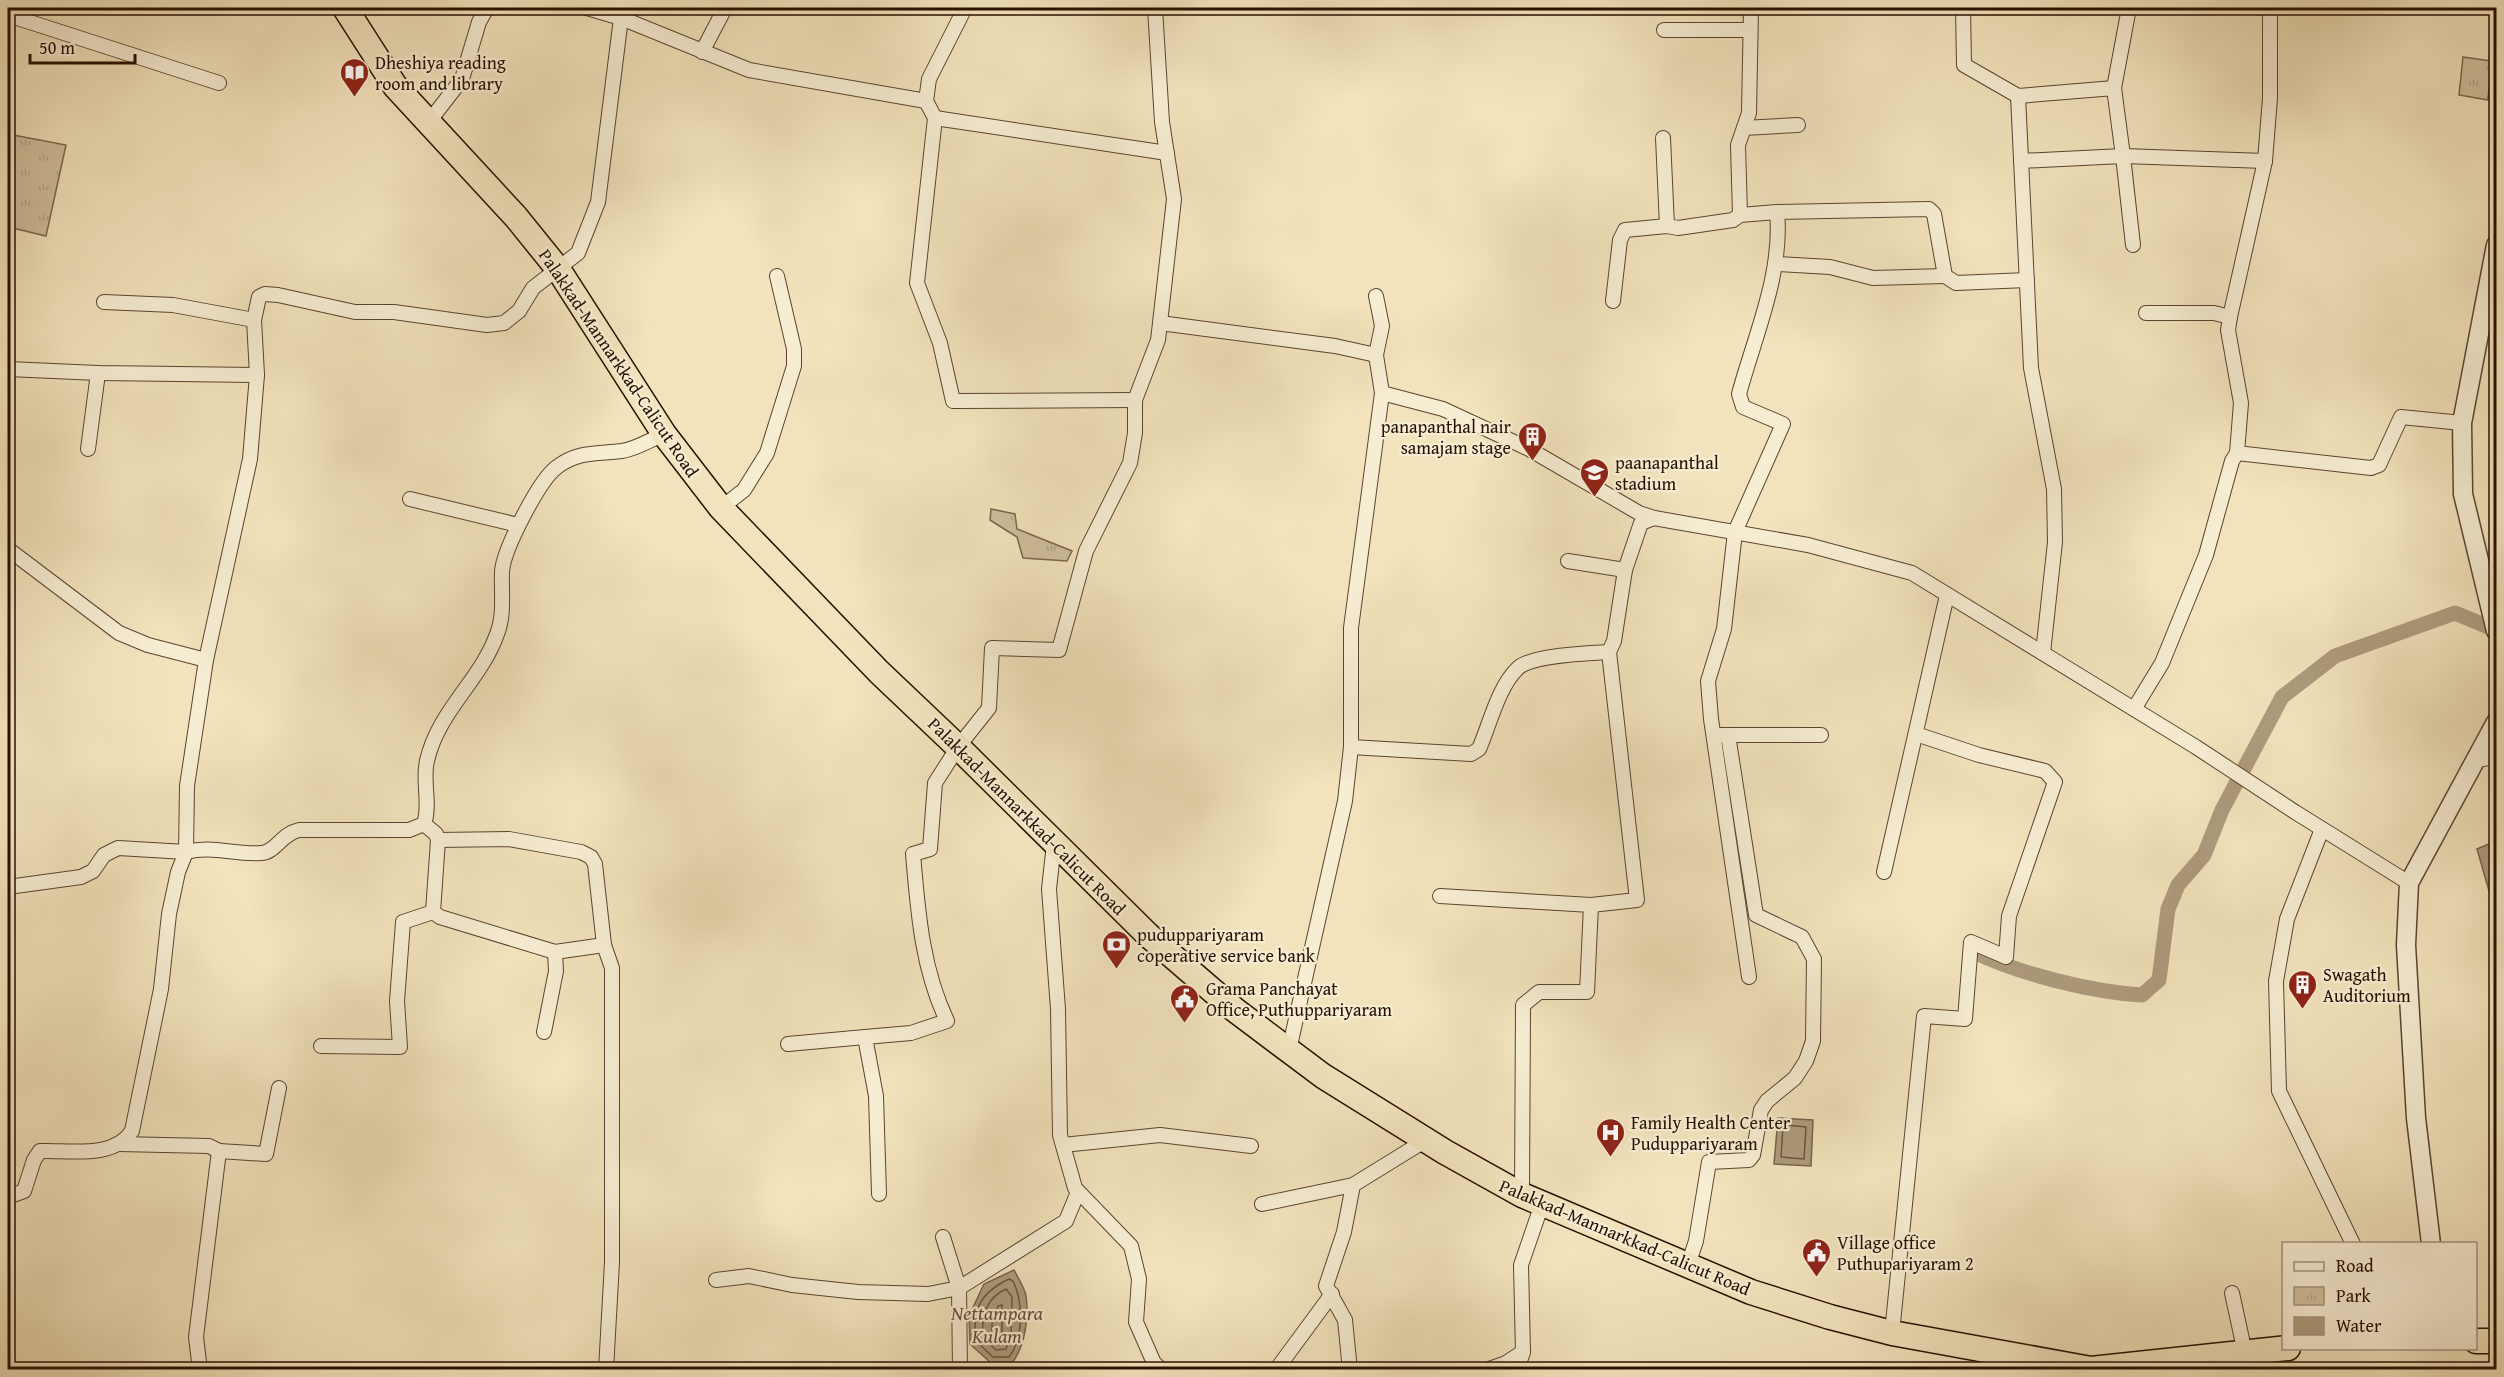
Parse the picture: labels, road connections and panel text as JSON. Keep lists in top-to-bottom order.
{
  "streets": {
    "highway": ["Palakkad-Mannarkkad-Calicut Road"]
  },
  "water": ["Nettampara Kulam"],
  "places": {
    "library": ["Dheshiya reading room and library"],
    "building": ["panapanthal nair samajam stage", "Swagath Auditorium"],
    "school or university": ["paanapanthal stadium"],
    "bank": ["puduppariyaram coperative service bank"],
    "public building": ["Grama Panchayat Office, Puthuppariyaram", "Village office Puthupariyaram 2"],
    "hospital": ["Family Health Center Puduppariyaram"]
  },
  "legend": ["Road", "Park", "Water"],
  "scale_bar": "50 m"
}
